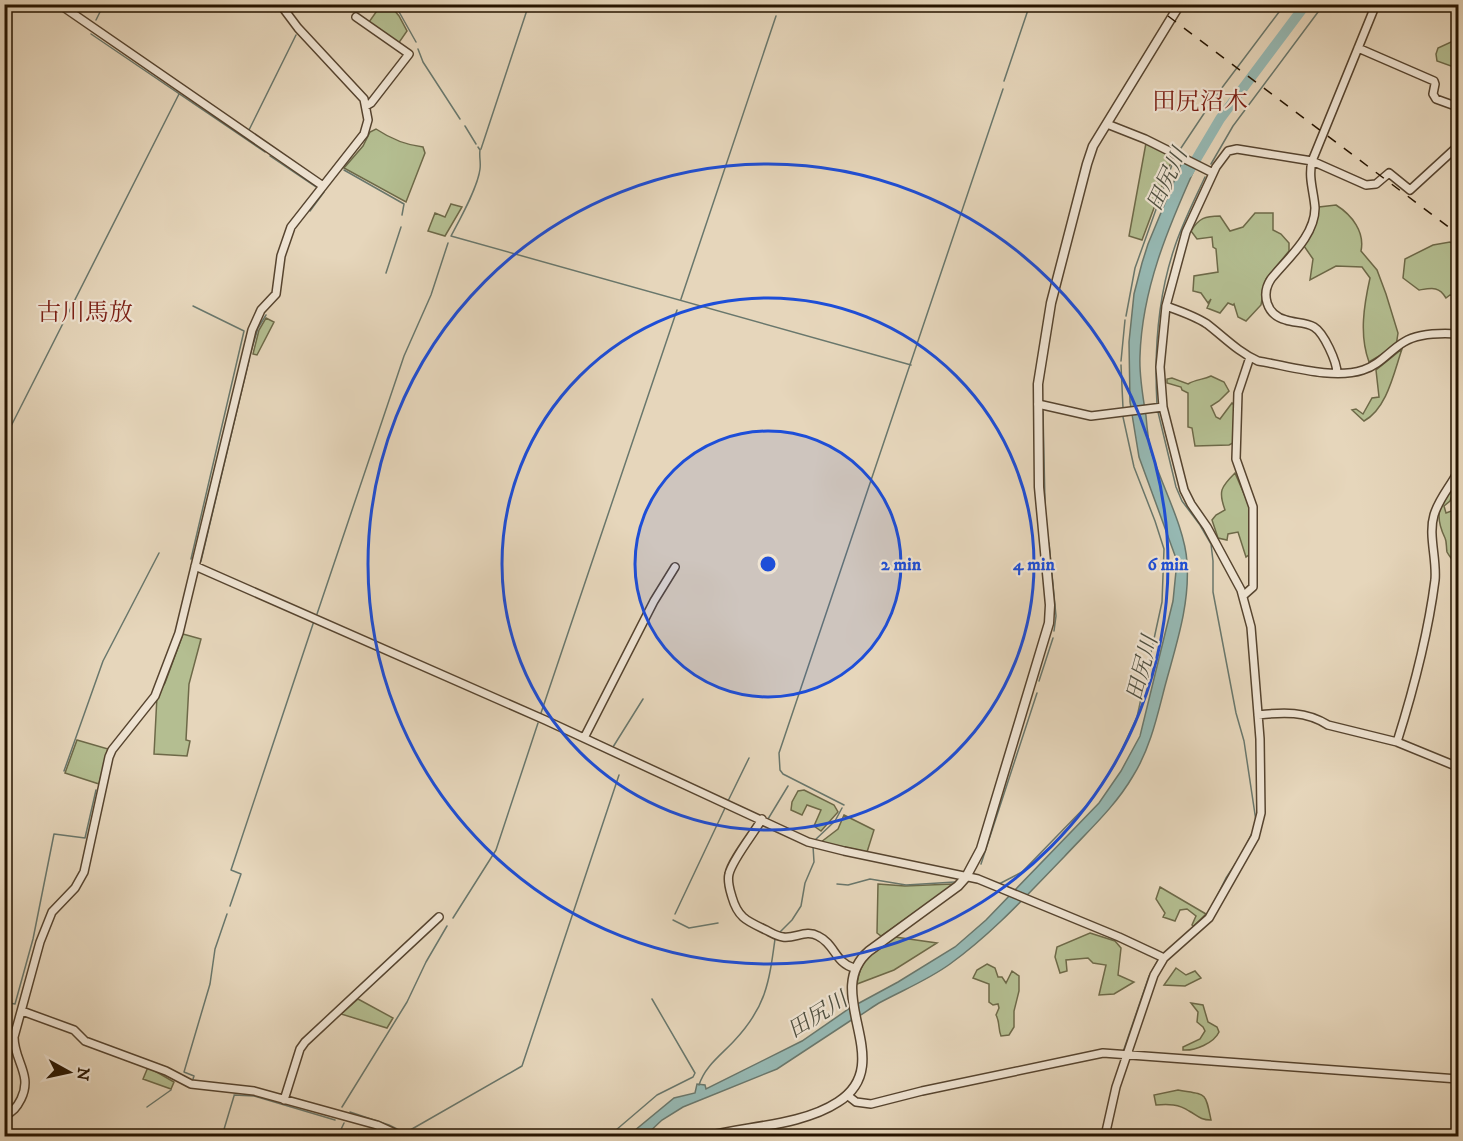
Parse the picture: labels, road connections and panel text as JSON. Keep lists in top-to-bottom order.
{
  "districts": ["田尻沼木", "古川馬放"],
  "water": ["田尻川"],
  "north": "right",
  "rings": ["2 min", "4 min", "6 min"]
}
